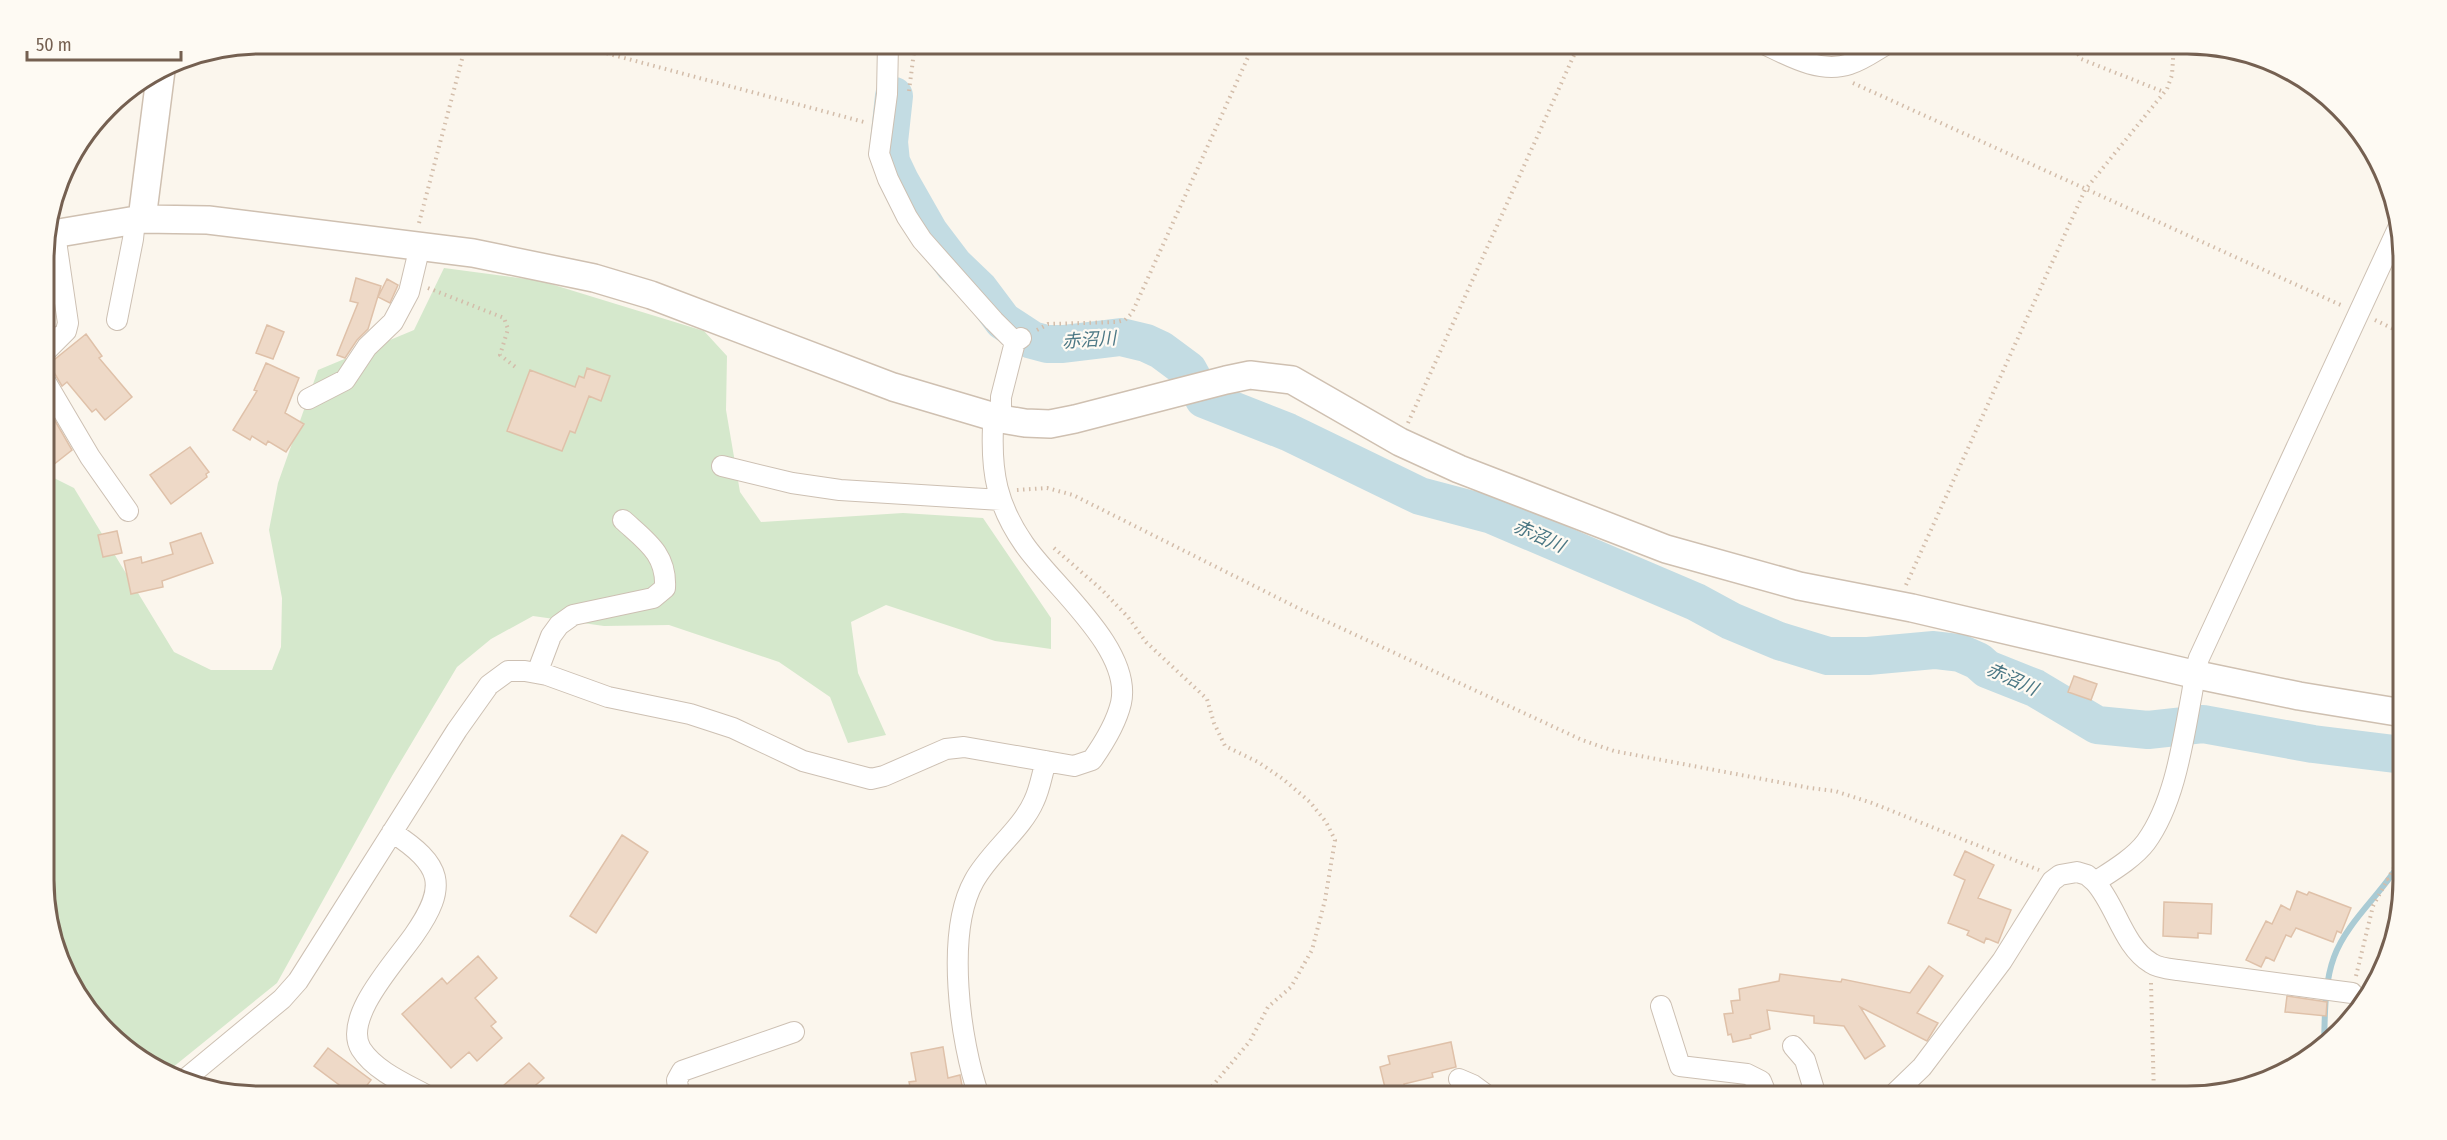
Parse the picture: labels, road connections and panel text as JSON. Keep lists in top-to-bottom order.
{
  "water": ["赤沼川"],
  "scale_bar": "50 m"
}
